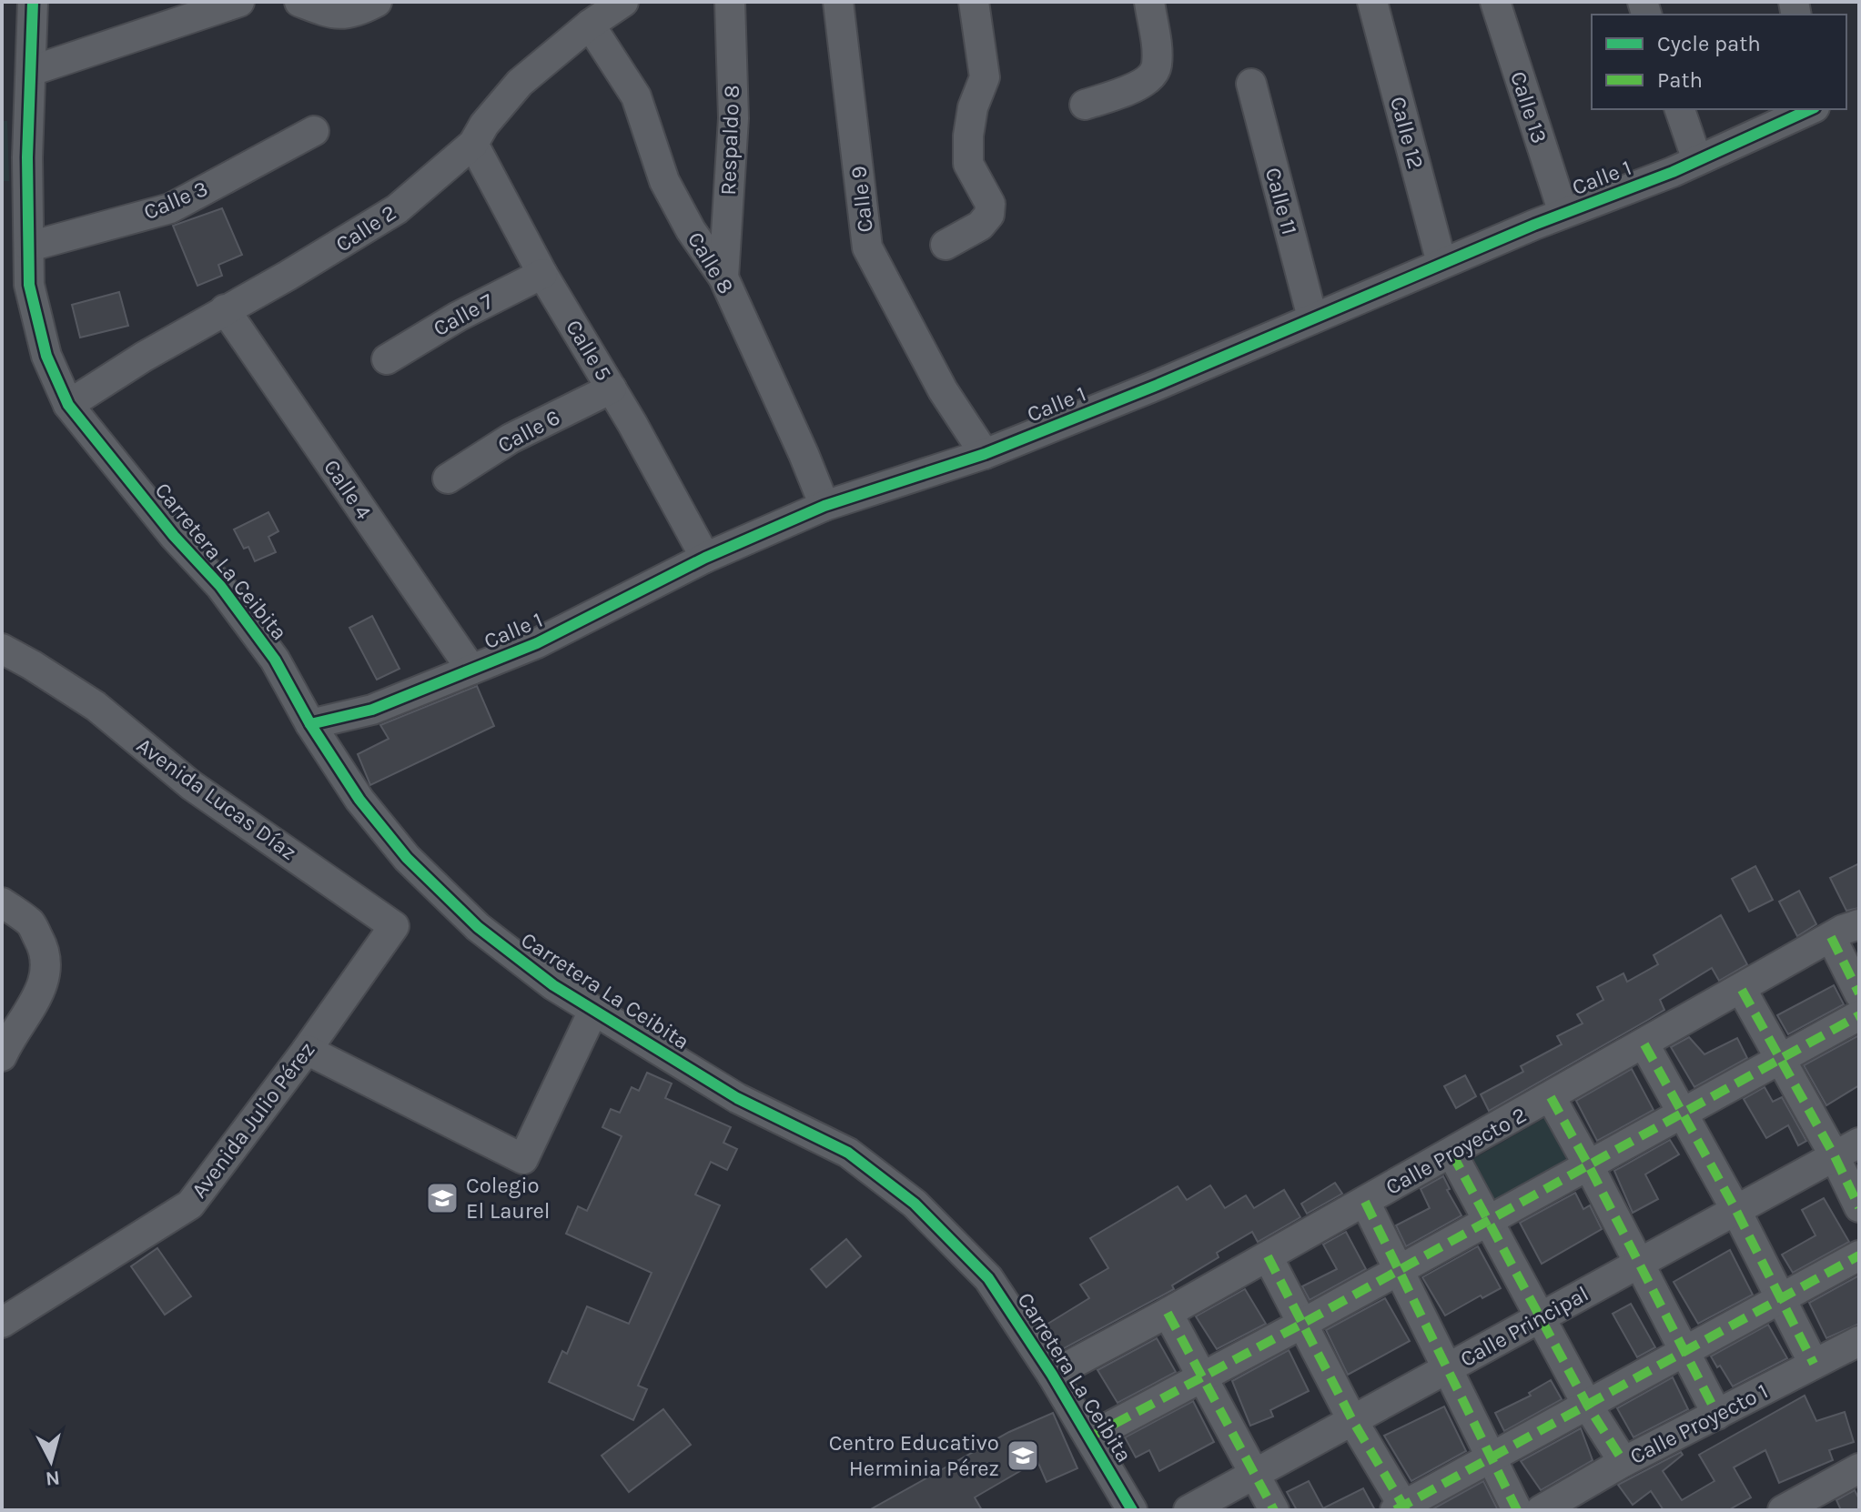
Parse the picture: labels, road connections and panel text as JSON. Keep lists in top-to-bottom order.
{
  "streets": {
    "street": [
      "Calle 13",
      "Calle 12",
      "Respaldo 8",
      "Calle 1",
      "Calle 9",
      "Calle 3",
      "Calle 11",
      "Calle 2",
      "Calle 8",
      "Calle 7",
      "Calle 5",
      "Calle 6",
      "Calle 4",
      "Carretera La Ceibita",
      "Avenida Lucas Díaz",
      "Avenida Julio Pérez",
      "Calle Proyecto 2",
      "Calle Principal",
      "Calle Proyecto 1"
    ]
  },
  "crossings": [
    ["Calle 13", "Calle 1"],
    ["Calle 12", "Calle 1"],
    ["Respaldo 8", "Calle 8"],
    ["Calle 1", "Calle 9"],
    ["Calle 1", "Calle 11"],
    ["Calle 1", "Calle 8"],
    ["Calle 1", "Calle 5"],
    ["Calle 1", "Calle 4"],
    ["Calle 1", "Carretera La Ceibita"],
    ["Calle 3", "Carretera La Ceibita"],
    ["Calle 2", "Calle 8"],
    ["Calle 2", "Calle 5"],
    ["Calle 2", "Calle 4"],
    ["Calle 2", "Carretera La Ceibita"],
    ["Calle 7", "Calle 5"],
    ["Calle 5", "Calle 6"],
    ["Carretera La Ceibita", "Calle Proyecto 2"],
    ["Avenida Lucas Díaz", "Avenida Julio Pérez"]
  ],
  "places": {
    "school or university": ["Colegio El Laurel", "Centro Educativo Herminia Pérez"]
  },
  "legend": ["Cycle path", "Path"],
  "north": "bottom"
}
